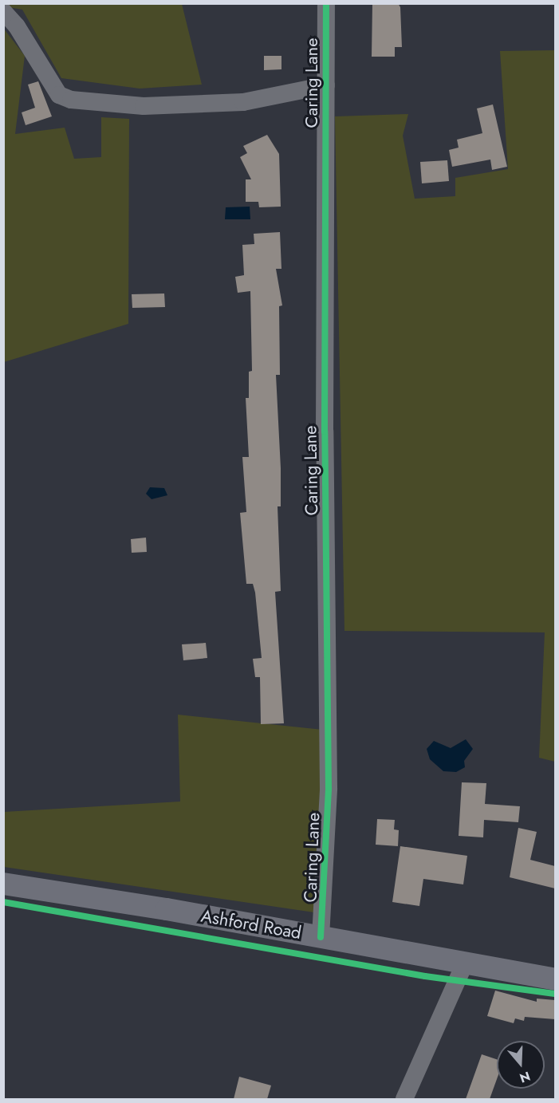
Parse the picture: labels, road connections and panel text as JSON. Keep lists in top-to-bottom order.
{
  "streets": {
    "main road": ["Ashford Road"],
    "street": ["Caring Lane"]
  },
  "crossings": [
    ["Caring Lane", "Ashford Road"]
  ],
  "north": "bottom"
}
